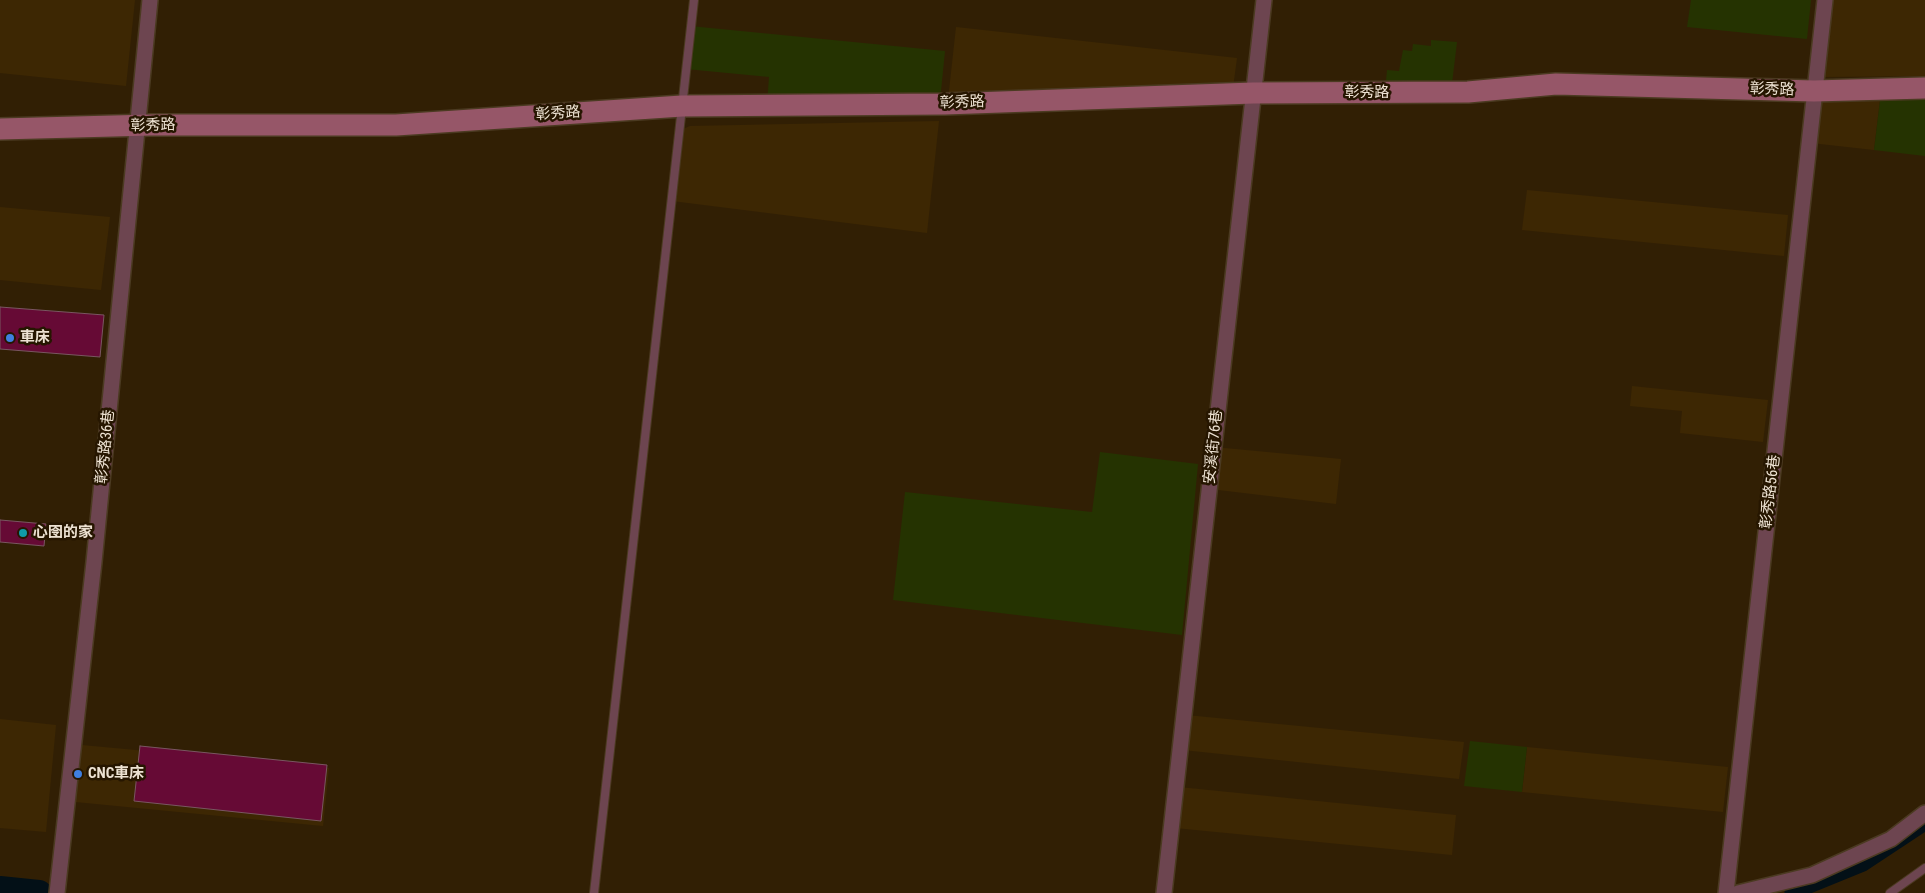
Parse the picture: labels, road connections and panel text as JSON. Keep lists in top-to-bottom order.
{
  "streets": {
    "street": [
      "彰秀路",
      "彰秀路36巷",
      "安溪街76巷",
      "彰秀路56巷"
    ]
  },
  "crossings": [
    ["彰秀路", "彰秀路36巷"],
    ["彰秀路", "安溪街76巷"],
    ["彰秀路", "彰秀路56巷"]
  ],
  "places": ["車床", "心囹的家", "CNC車床"]
}
